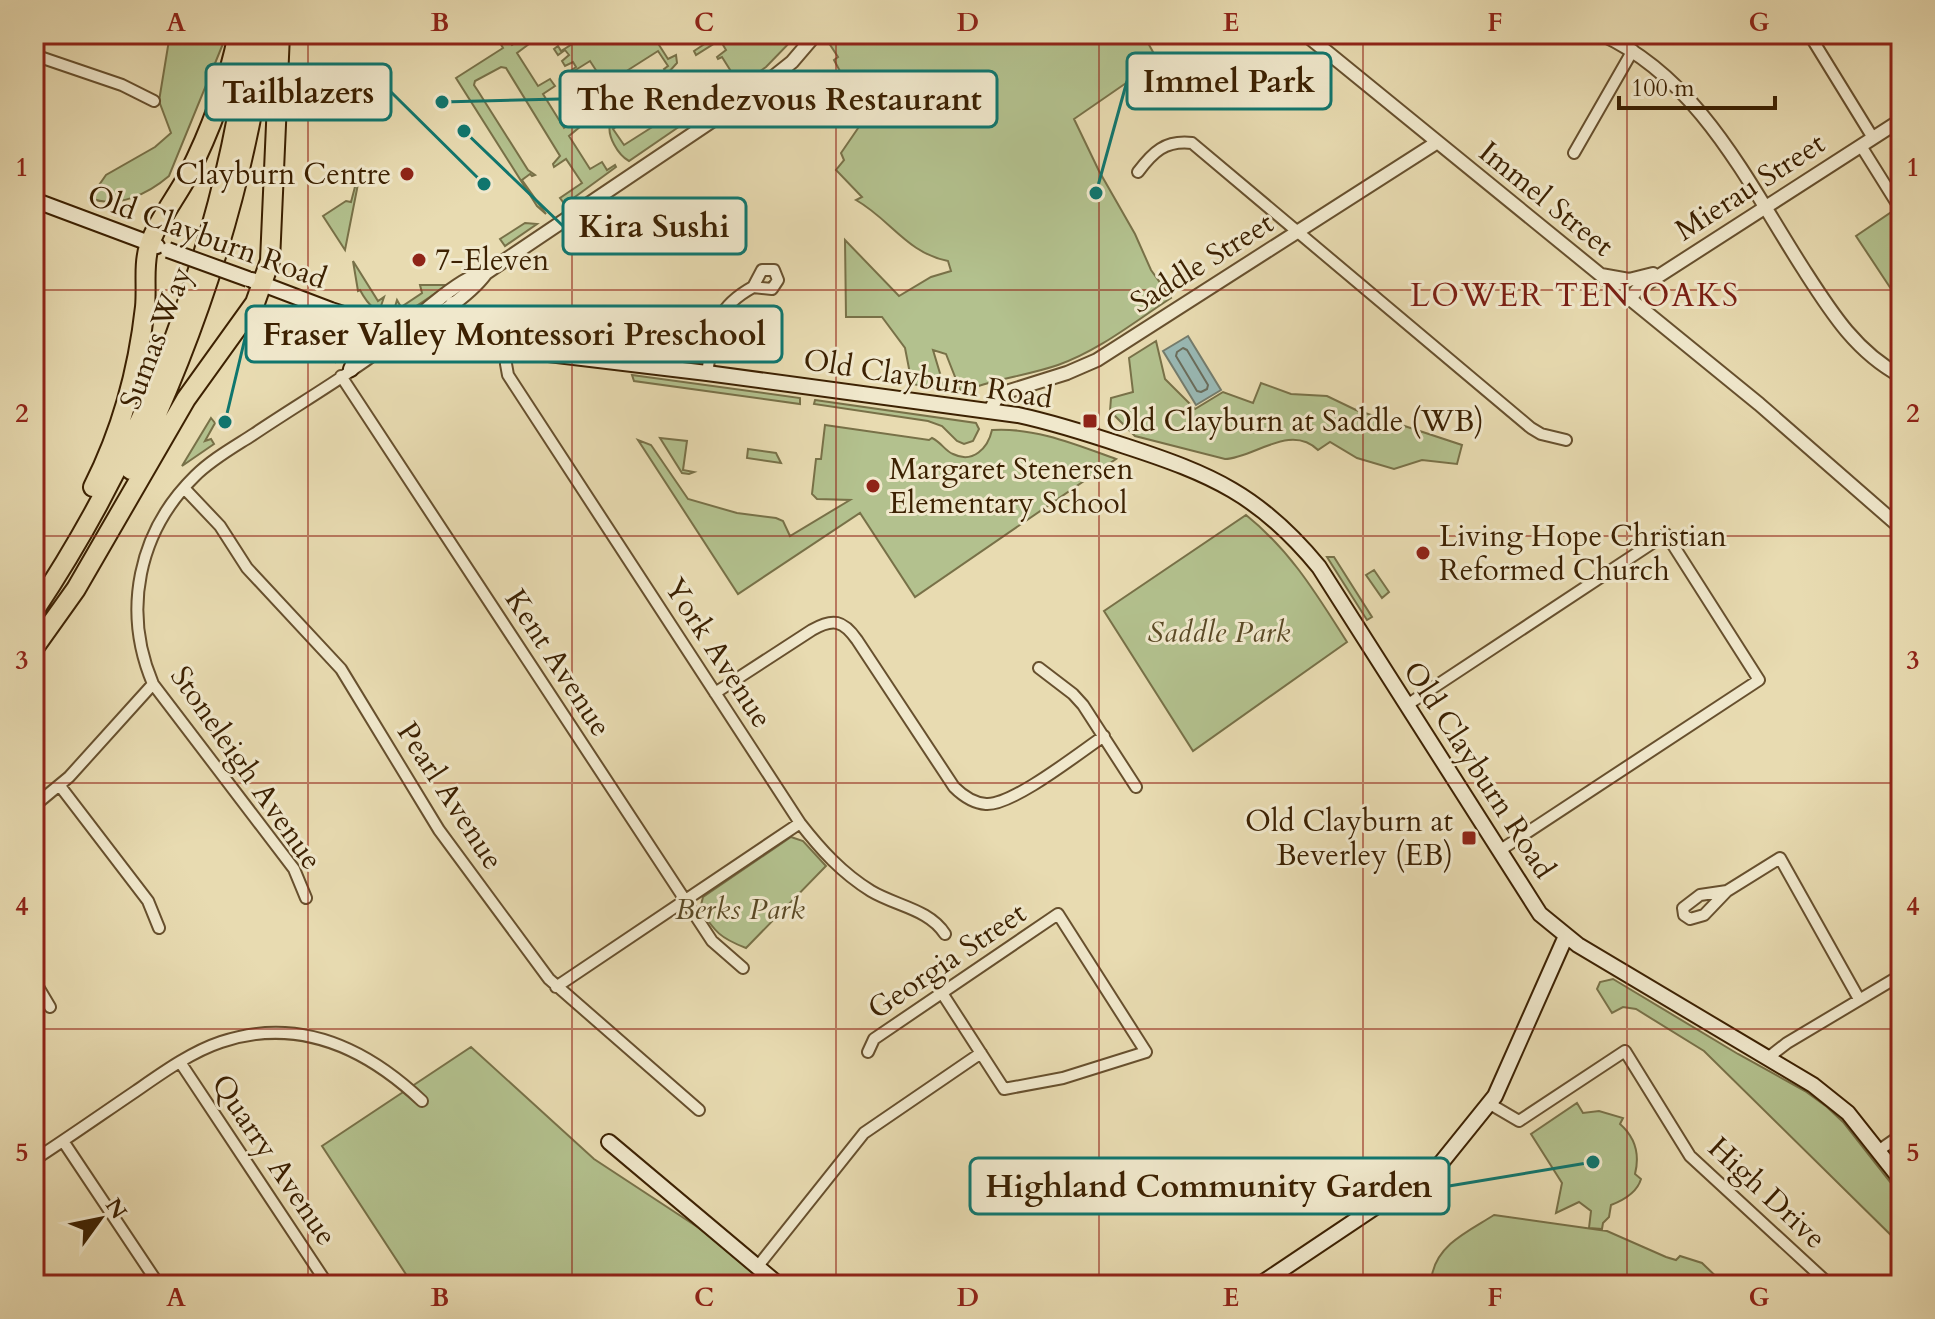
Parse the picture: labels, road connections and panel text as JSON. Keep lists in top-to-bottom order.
{
  "streets": {
    "highway": ["Sumas Way"],
    "main road": ["Old Clayburn Road"],
    "street": [
      "Mierau Street",
      "Immel Street",
      "Saddle Street",
      "York Avenue",
      "Kent Avenue",
      "Stoneleigh Avenue",
      "Pearl Avenue",
      "Georgia Street",
      "Quarry Avenue",
      "High Drive"
    ]
  },
  "crossings": [
    ["Mierau Street", "Immel Street"],
    ["Immel Street", "Saddle Street"],
    ["Old Clayburn Road", "Saddle Street"],
    ["Old Clayburn Road", "York Avenue"],
    ["Stoneleigh Avenue", "Pearl Avenue"]
  ],
  "districts": ["LOWER TEN OAKS"],
  "parks": ["Saddle Park", "Berks Park"],
  "places": {
    "other": [
      "The Rendezvous Restaurant",
      "Kira Sushi",
      "Clayburn Centre",
      "Tailblazers",
      "Immel Park",
      "7-Eleven",
      "Fraser Valley Montessori Preschool",
      "Margaret Stenersen Elementary School",
      "Living Hope Christian Reformed Church",
      "Highland Community Garden"
    ],
    "transit": ["Old Clayburn at Saddle (WB)", "Old Clayburn at Beverley (EB)"]
  },
  "scale_bar": "100 m",
  "north": "top right",
  "grid": {
    "columns": [
      "A",
      "B",
      "C",
      "D",
      "E",
      "F",
      "G"
    ],
    "rows": [
      "1",
      "2",
      "3",
      "4",
      "5"
    ]
  }
}
